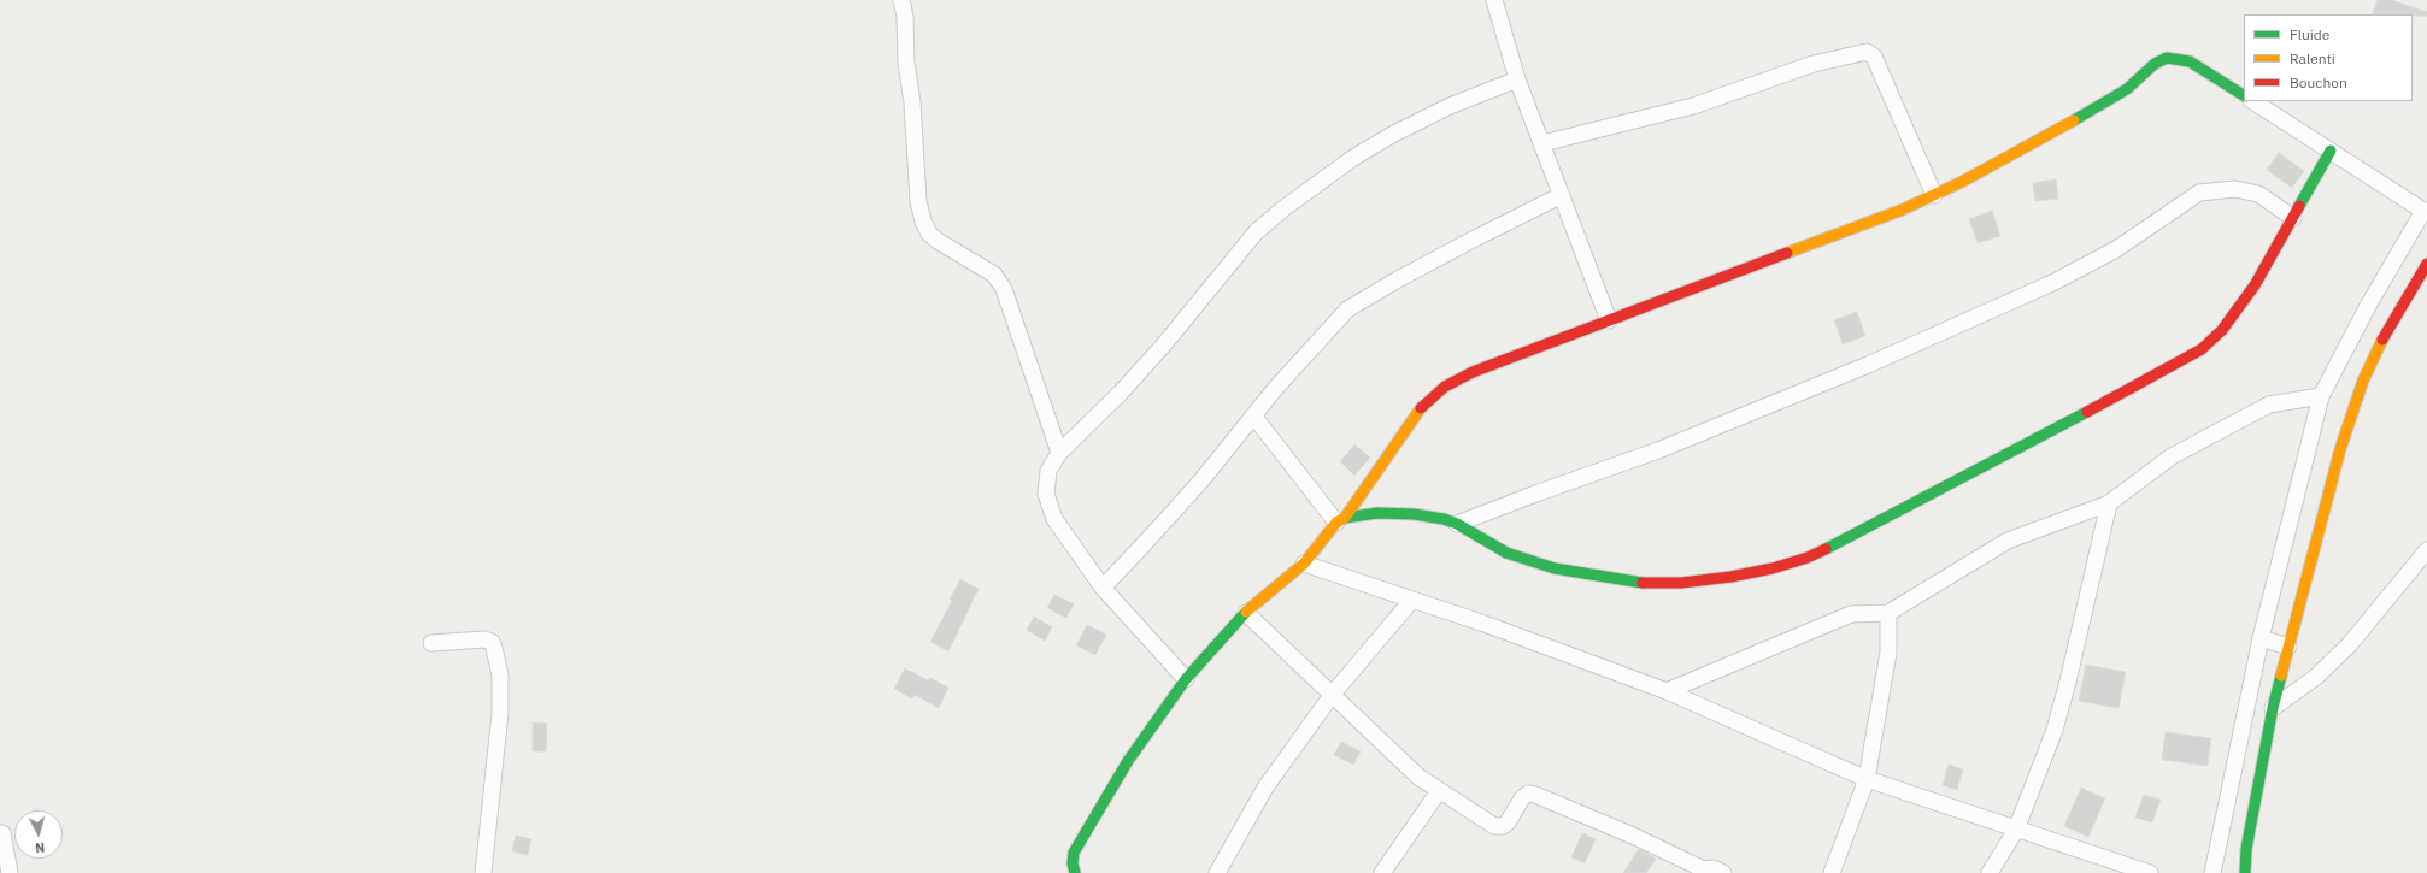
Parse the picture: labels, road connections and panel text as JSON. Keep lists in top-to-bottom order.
{
  "legend": ["Fluide", "Ralenti", "Bouchon"],
  "north": "bottom"
}
